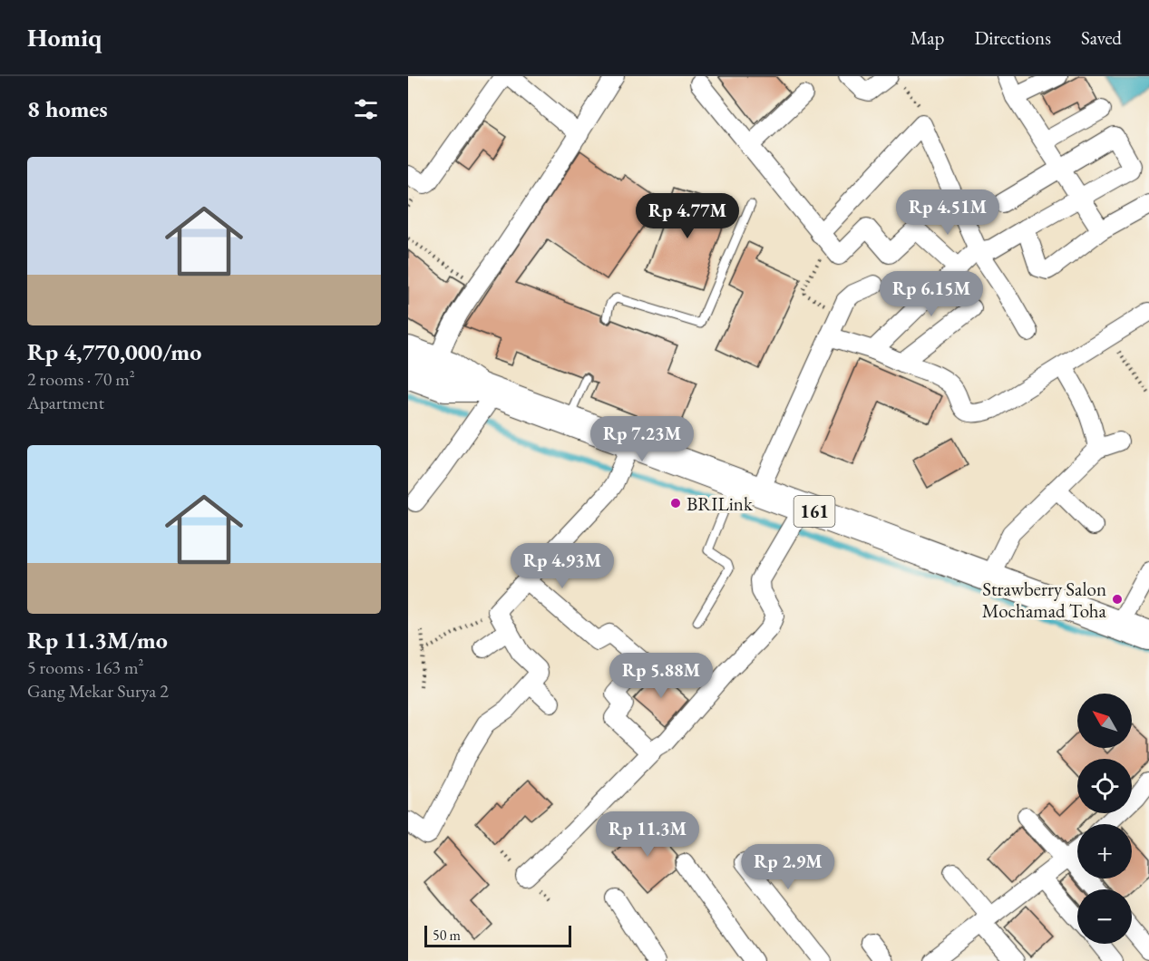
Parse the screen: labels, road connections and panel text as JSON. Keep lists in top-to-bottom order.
{
  "streets": {
    "main road": ["161"]
  },
  "places": ["BRILink", "Strawberry Salon Mochamad Toha"],
  "scale_bar": "50 m",
  "north": "top left",
  "page": {
    "header": "Homiq",
    "nav": ["Map", "Directions", "Saved"],
    "heading": "8 homes",
    "list": [
      {
        "name": "Rp 4,770,000/mo",
        "note": "2 rooms · 70 m² · Apartment"
      },
      {
        "name": "Rp 11.3M/mo",
        "note": "5 rooms · 163 m² · Gang Mekar Surya 2"
      }
    ],
    "price": [
      "Rp 4.51M",
      "Rp 4.77M",
      "Rp 6.15M",
      "Rp 7.23M",
      "Rp 4.93M",
      "Rp 5.88M",
      "Rp 11.3M",
      "Rp 2.9M"
    ],
    "map_buttons": ["+", "−"],
    "scale": "50 m"
  }
}
